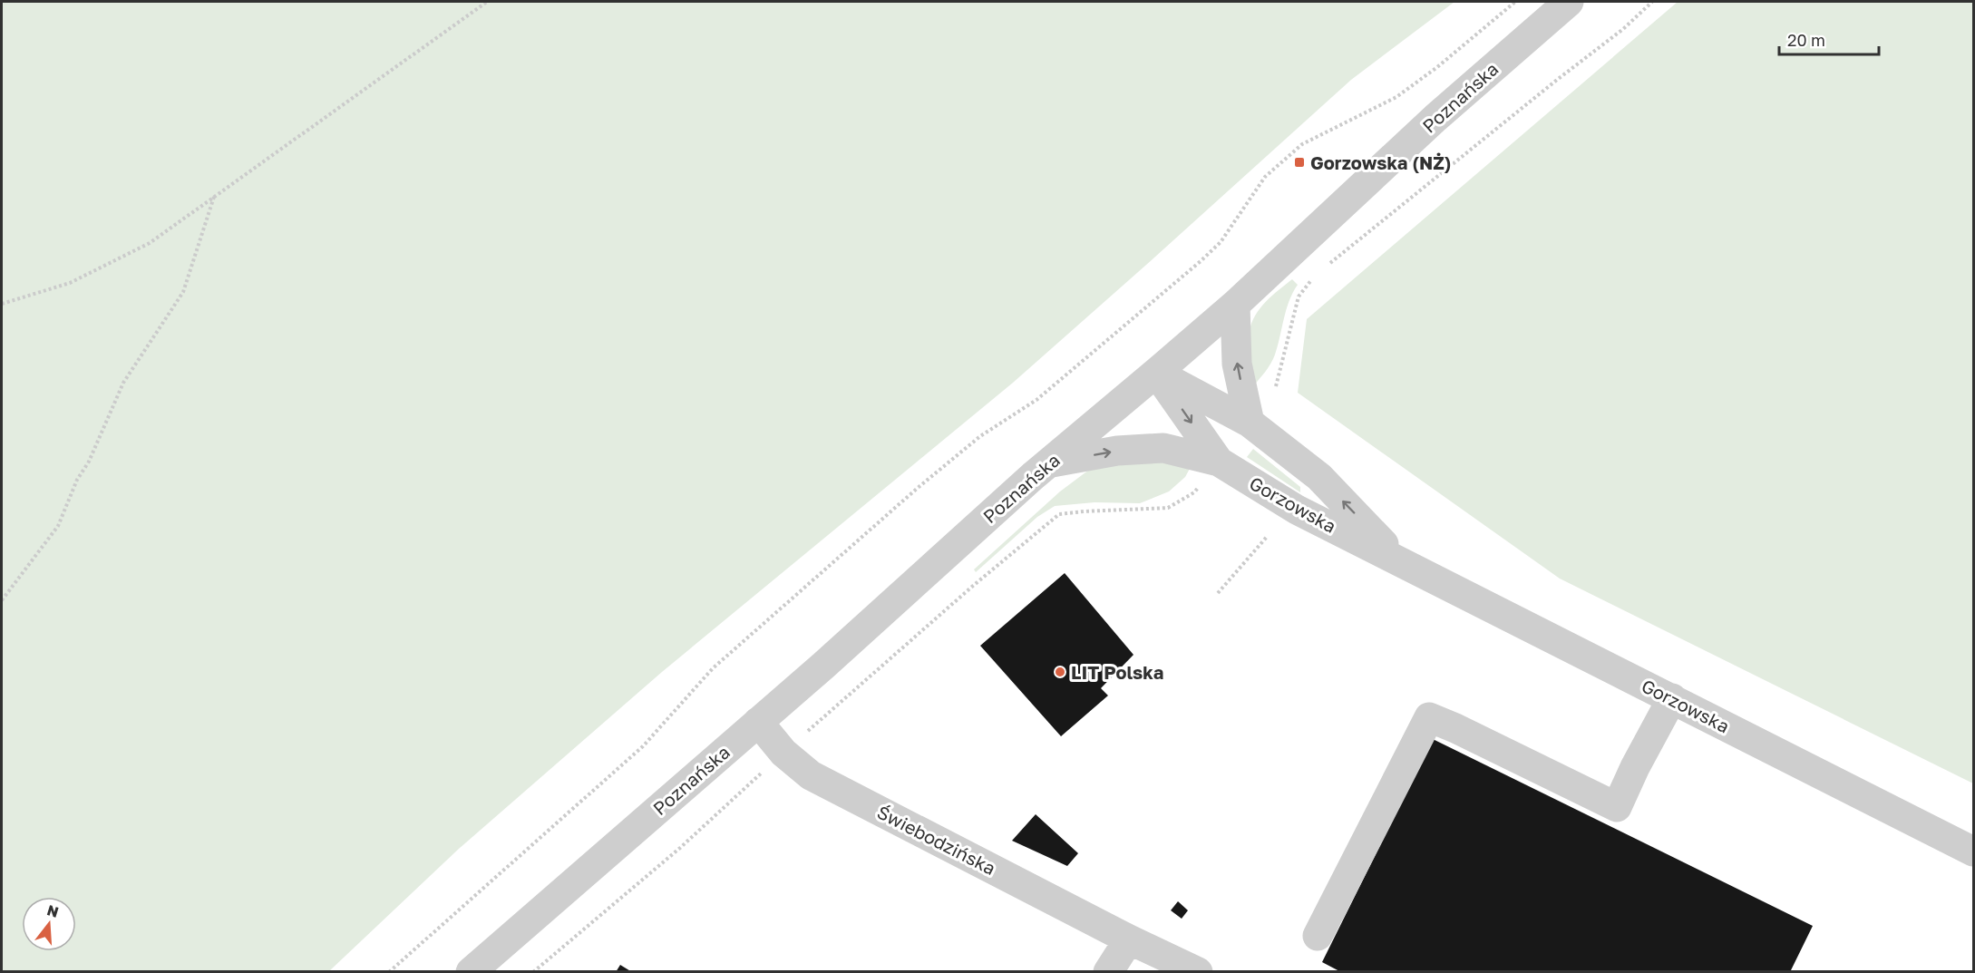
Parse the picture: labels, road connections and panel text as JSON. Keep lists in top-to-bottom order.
{
  "streets": {
    "street": ["Poznańska", "Gorzowska", "Świebodzińska"]
  },
  "crossings": [
    ["Poznańska", "Gorzowska"],
    ["Poznańska", "Świebodzińska"]
  ],
  "places": {
    "transit": ["Gorzowska (NŻ)"],
    "other": ["LIT Polska"]
  },
  "scale_bar": "20 m",
  "north": "top"
}
